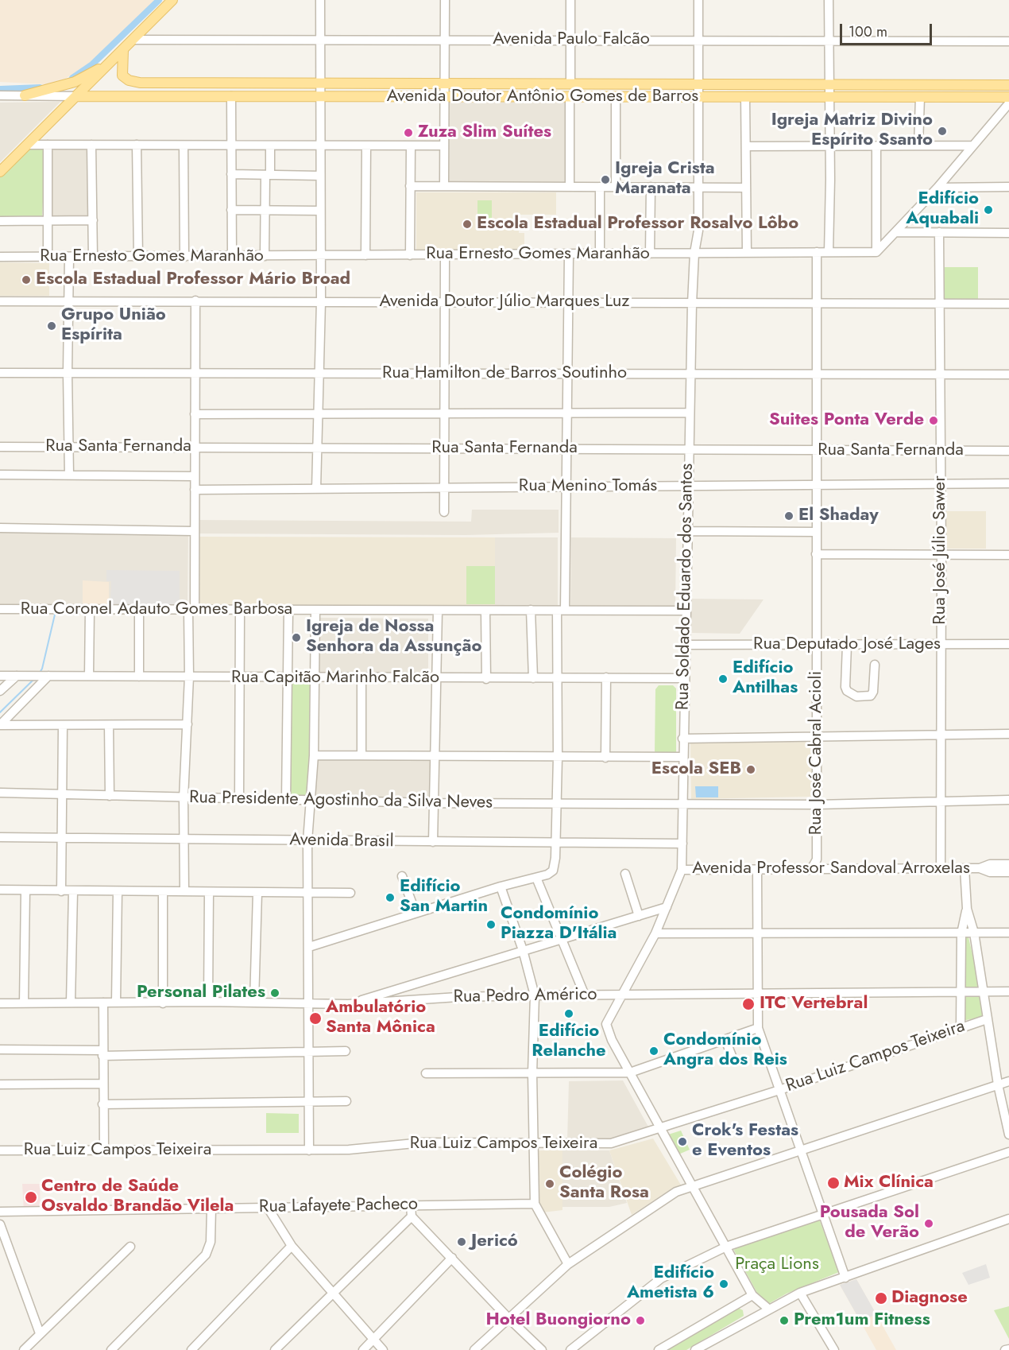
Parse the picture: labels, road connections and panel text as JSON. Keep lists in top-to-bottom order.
{
  "streets": {
    "main road": ["Avenida Doutor Antônio Gomes de Barros"],
    "street": [
      "Avenida Paulo Falcão",
      "Rua Ernesto Gomes Maranhão",
      "Avenida Doutor Júlio Marques Luz",
      "Rua Hamilton de Barros Soutinho",
      "Rua Santa Fernanda",
      "Rua Menino Tomás",
      "Rua José Júlio Sawer",
      "Rua Soldado Eduardo dos Santos",
      "Rua Coronel Adauto Gomes Barbosa",
      "Rua Deputado José Lages",
      "Rua Capitão Marinho Falcão",
      "Rua José Cabral Acioli",
      "Rua Presidente Agostinho da Silva Neves",
      "Avenida Brasil",
      "Avenida Professor Sandoval Arroxelas",
      "Rua Pedro Américo",
      "Rua Luiz Campos Teixeira",
      "Rua Lafayete Pacheco"
    ]
  },
  "crossings": [
    ["Avenida Paulo Falcão", "Rua Soldado Eduardo dos Santos"],
    ["Avenida Doutor Antônio Gomes de Barros", "Rua Soldado Eduardo dos Santos"],
    ["Rua Ernesto Gomes Maranhão", "Rua Soldado Eduardo dos Santos"],
    ["Rua Ernesto Gomes Maranhão", "Rua José Cabral Acioli"],
    ["Avenida Doutor Júlio Marques Luz", "Rua José Júlio Sawer"],
    ["Avenida Doutor Júlio Marques Luz", "Rua Soldado Eduardo dos Santos"],
    ["Avenida Doutor Júlio Marques Luz", "Rua José Cabral Acioli"],
    ["Rua Hamilton de Barros Soutinho", "Rua José Júlio Sawer"],
    ["Rua Hamilton de Barros Soutinho", "Rua Soldado Eduardo dos Santos"],
    ["Rua Hamilton de Barros Soutinho", "Rua José Cabral Acioli"],
    ["Rua Santa Fernanda", "Rua José Júlio Sawer"],
    ["Rua Santa Fernanda", "Rua Soldado Eduardo dos Santos"],
    ["Rua Santa Fernanda", "Rua José Cabral Acioli"],
    ["Rua Menino Tomás", "Rua José Júlio Sawer"],
    ["Rua Menino Tomás", "Rua Soldado Eduardo dos Santos"],
    ["Rua Menino Tomás", "Rua José Cabral Acioli"],
    ["Rua José Júlio Sawer", "Rua Deputado José Lages"],
    ["Rua José Júlio Sawer", "Rua Presidente Agostinho da Silva Neves"],
    ["Rua José Júlio Sawer", "Avenida Professor Sandoval Arroxelas"],
    ["Rua Soldado Eduardo dos Santos", "Rua Coronel Adauto Gomes Barbosa"],
    ["Rua Soldado Eduardo dos Santos", "Rua Deputado José Lages"],
    ["Rua Soldado Eduardo dos Santos", "Rua Capitão Marinho Falcão"],
    ["Rua Soldado Eduardo dos Santos", "Rua Presidente Agostinho da Silva Neves"],
    ["Rua Soldado Eduardo dos Santos", "Avenida Brasil"],
    ["Rua Soldado Eduardo dos Santos", "Avenida Professor Sandoval Arroxelas"],
    ["Rua Deputado José Lages", "Rua José Cabral Acioli"],
    ["Rua José Cabral Acioli", "Rua Presidente Agostinho da Silva Neves"],
    ["Rua José Cabral Acioli", "Avenida Professor Sandoval Arroxelas"]
  ],
  "parks": ["Praça Lions"],
  "places": [
    "Igreja Matriz Divino Espírito Ssanto",
    "Zuza Slim Suítes",
    "Igreja Crista Maranata",
    "Edifício Aquabali",
    "Escola Estadual Professor Rosalvo Lôbo",
    "Escola Estadual Professor Mário Broad",
    "Grupo União Espírita",
    "Suites Ponta Verde",
    "El Shaday",
    "Igreja de Nossa Senhora da Assunção",
    "Edifício Antilhas",
    "Escola SEB",
    "Edifício San Martin",
    "Condomínio Piazza D'Itália",
    "Personal Pilates",
    "ITC Vertebral",
    "Edifício Relanche",
    "Ambulatório Santa Mônica",
    "Condomínio Angra dos Reis",
    "Crok's Festas e Eventos",
    "Mix Clínica",
    "Colégio Santa Rosa",
    "Centro de Saúde Osvaldo Brandão Vilela",
    "Pousada Sol de Verão",
    "Jericó",
    "Edifício Ametista 6",
    "Diagnose",
    "Hotel Buongiorno",
    "Prem1um Fitness"
  ],
  "scale_bar": "100 m"
}
